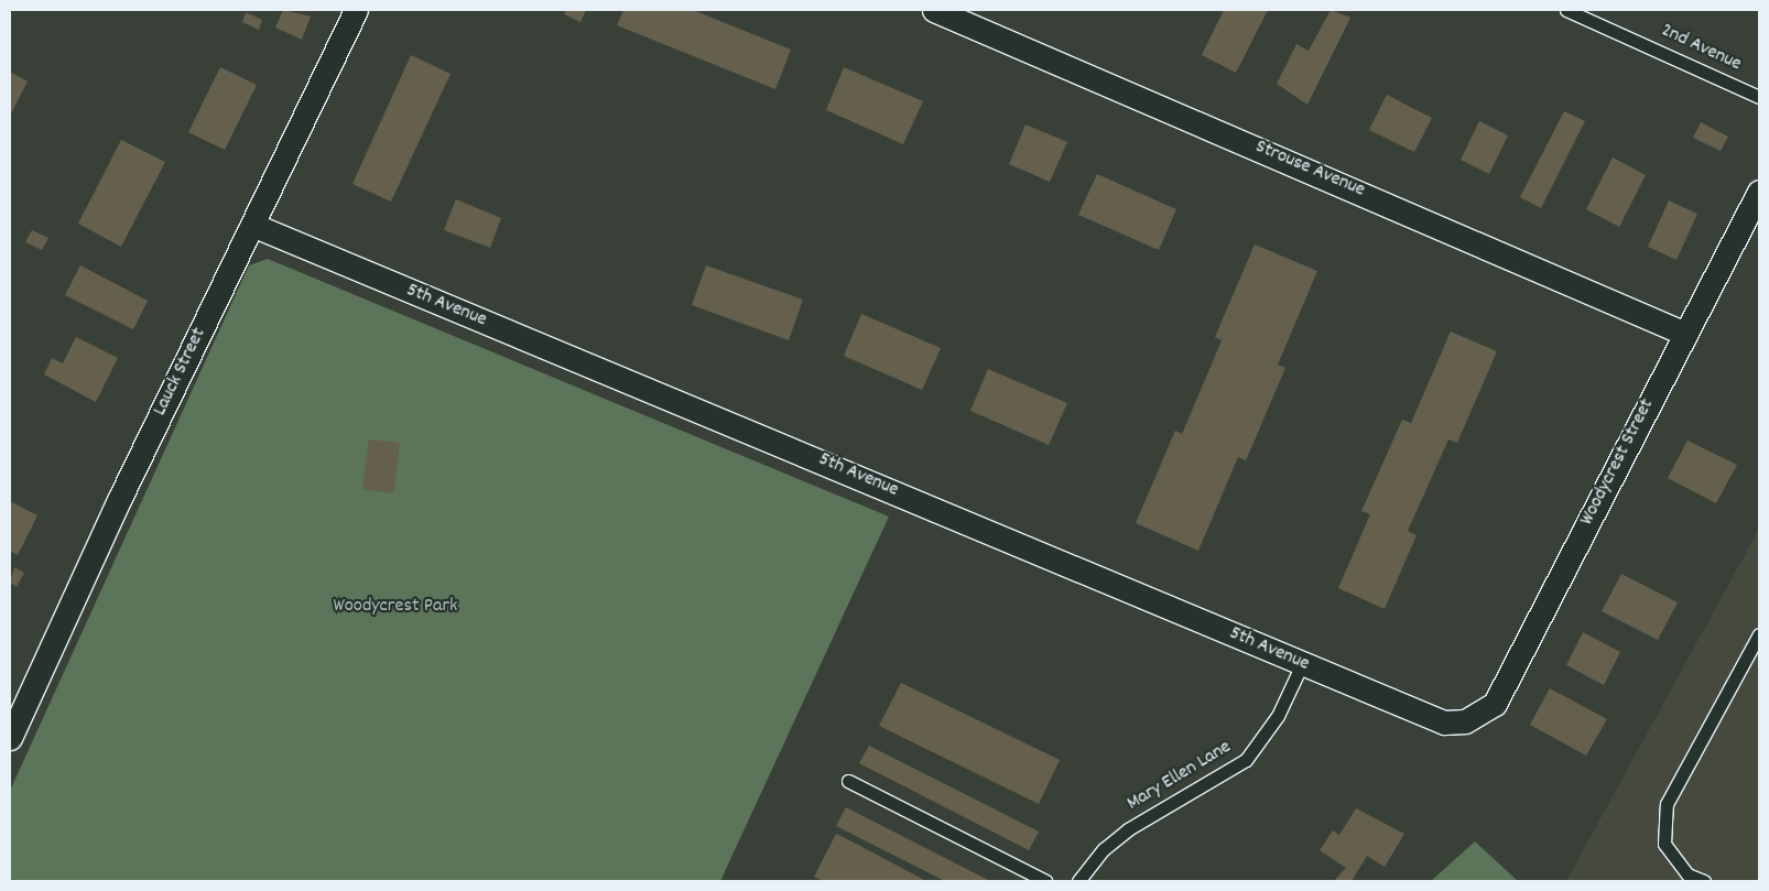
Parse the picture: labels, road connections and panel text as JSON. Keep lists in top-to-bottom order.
{
  "streets": {
    "street": [
      "Strouse Avenue",
      "5th Avenue",
      "Lauck Street",
      "Woodycrest Street"
    ],
    "lane": ["2nd Avenue", "Mary Ellen Lane"]
  },
  "crossings": [
    ["Strouse Avenue", "Woodycrest Street"],
    ["5th Avenue", "Lauck Street"],
    ["5th Avenue", "Woodycrest Street"],
    ["5th Avenue", "Mary Ellen Lane"]
  ],
  "parks": ["Woodycrest Park"]
}
